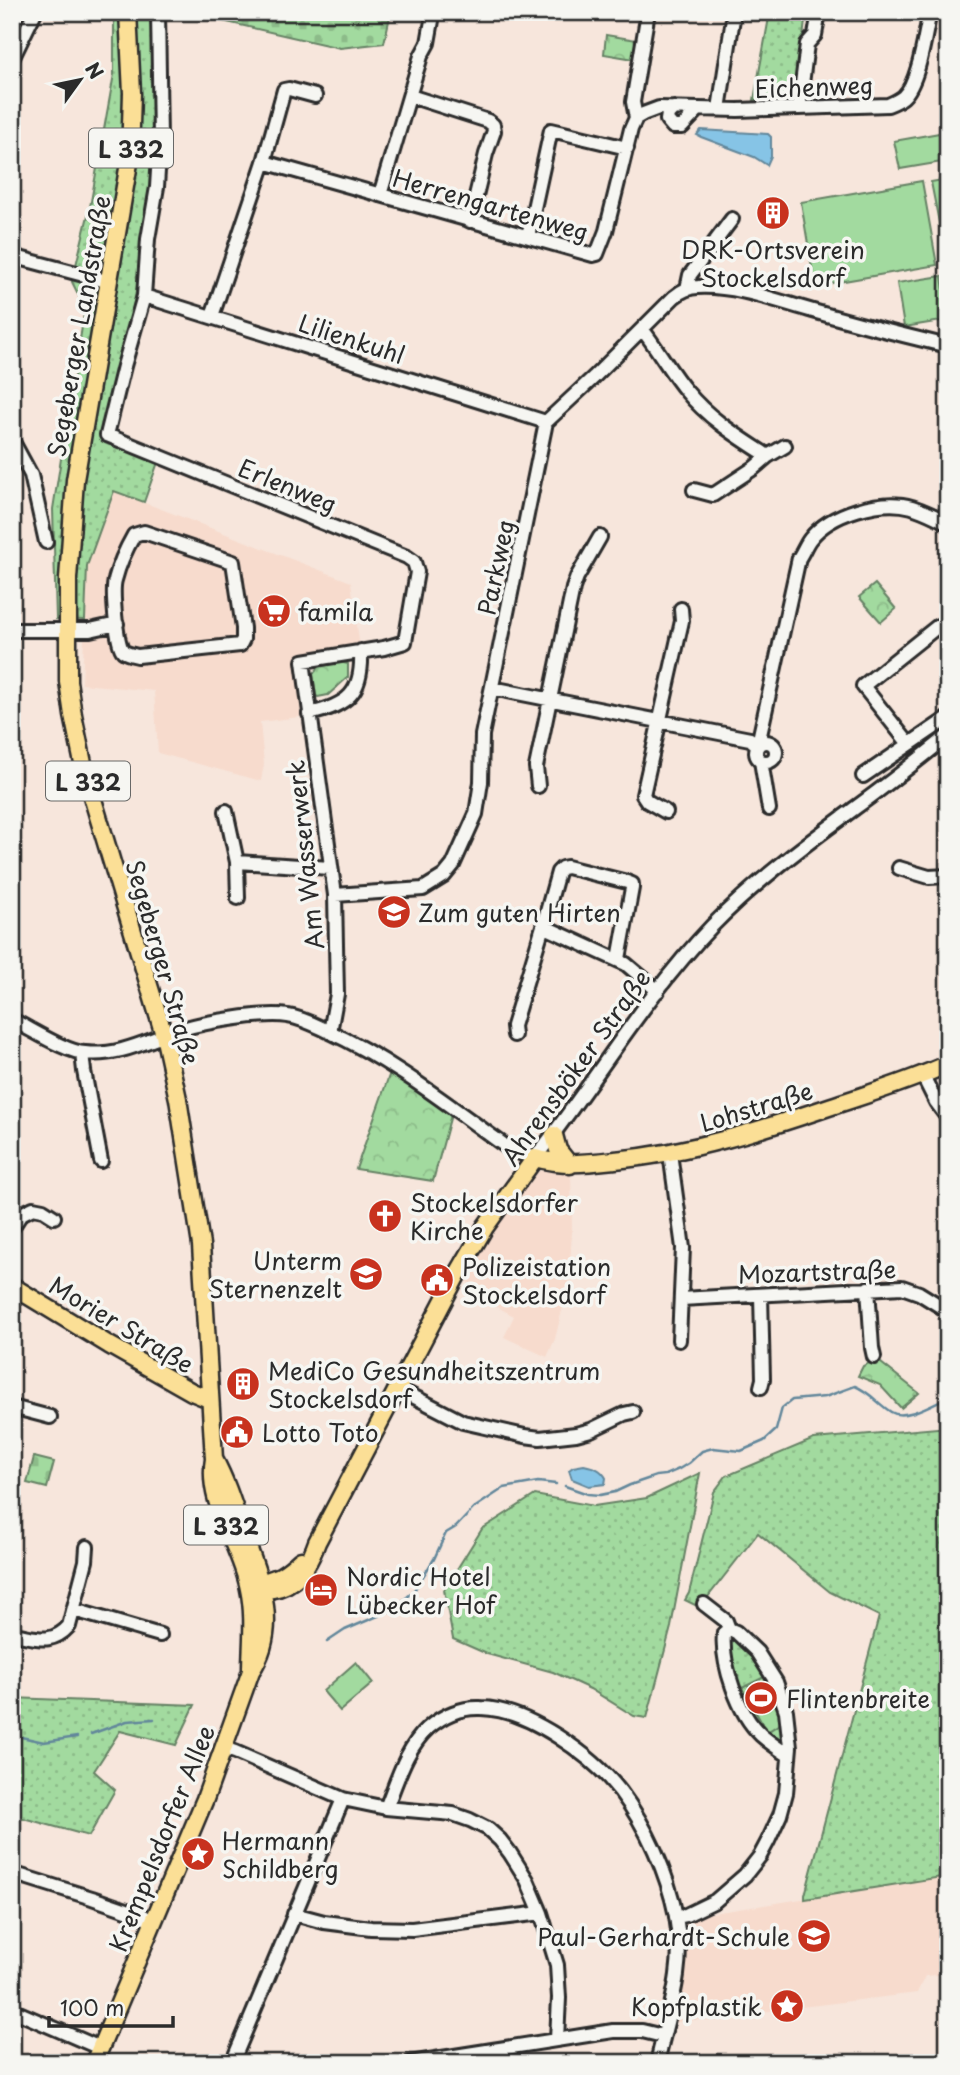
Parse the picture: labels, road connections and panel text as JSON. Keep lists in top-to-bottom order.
{
  "streets": {
    "main road": [
      "L 332",
      "Segeberger Landstraße",
      "Segeberger Straße",
      "Ahrensböker Straße",
      "Lohstraße",
      "Morier Straße",
      "Krempelsdorfer Allee"
    ],
    "street": [
      "Eichenweg",
      "Herrengartenweg",
      "Lilienkuhl",
      "Erlenweg",
      "Parkweg",
      "Am Wasserwerk",
      "Mozartstraße"
    ]
  },
  "crossings": [
    ["Eichenweg", "Herrengartenweg"],
    ["Segeberger Landstraße", "Segeberger Straße"],
    ["Lilienkuhl", "Erlenweg"],
    ["Lilienkuhl", "Parkweg"],
    ["Erlenweg", "Am Wasserwerk"],
    ["Parkweg", "Am Wasserwerk"],
    ["Segeberger Straße", "Ahrensböker Straße"],
    ["Segeberger Straße", "Morier Straße"],
    ["Segeberger Straße", "Krempelsdorfer Allee"],
    ["Ahrensböker Straße", "Lohstraße"]
  ],
  "places": {
    "building": ["DRK-Ortsverein Stockelsdorf", "MediCo Gesundheitszentrum Stockelsdorf"],
    "supermarket": ["famila"],
    "school or university": ["Zum guten Hirten", "Unterm Sternenzelt", "Paul-Gerhardt-Schule"],
    "church": ["Stockelsdorfer Kirche"],
    "public building": ["Polizeistation Stockelsdorf", "Lotto Toto"],
    "hotel": ["Nordic Hotel Lübecker Hof"],
    "sports": ["Flintenbreite"],
    "place": ["Hermann Schildberg", "Kopfplastik"]
  },
  "scale_bar": "100 m",
  "north": "top right"
}
